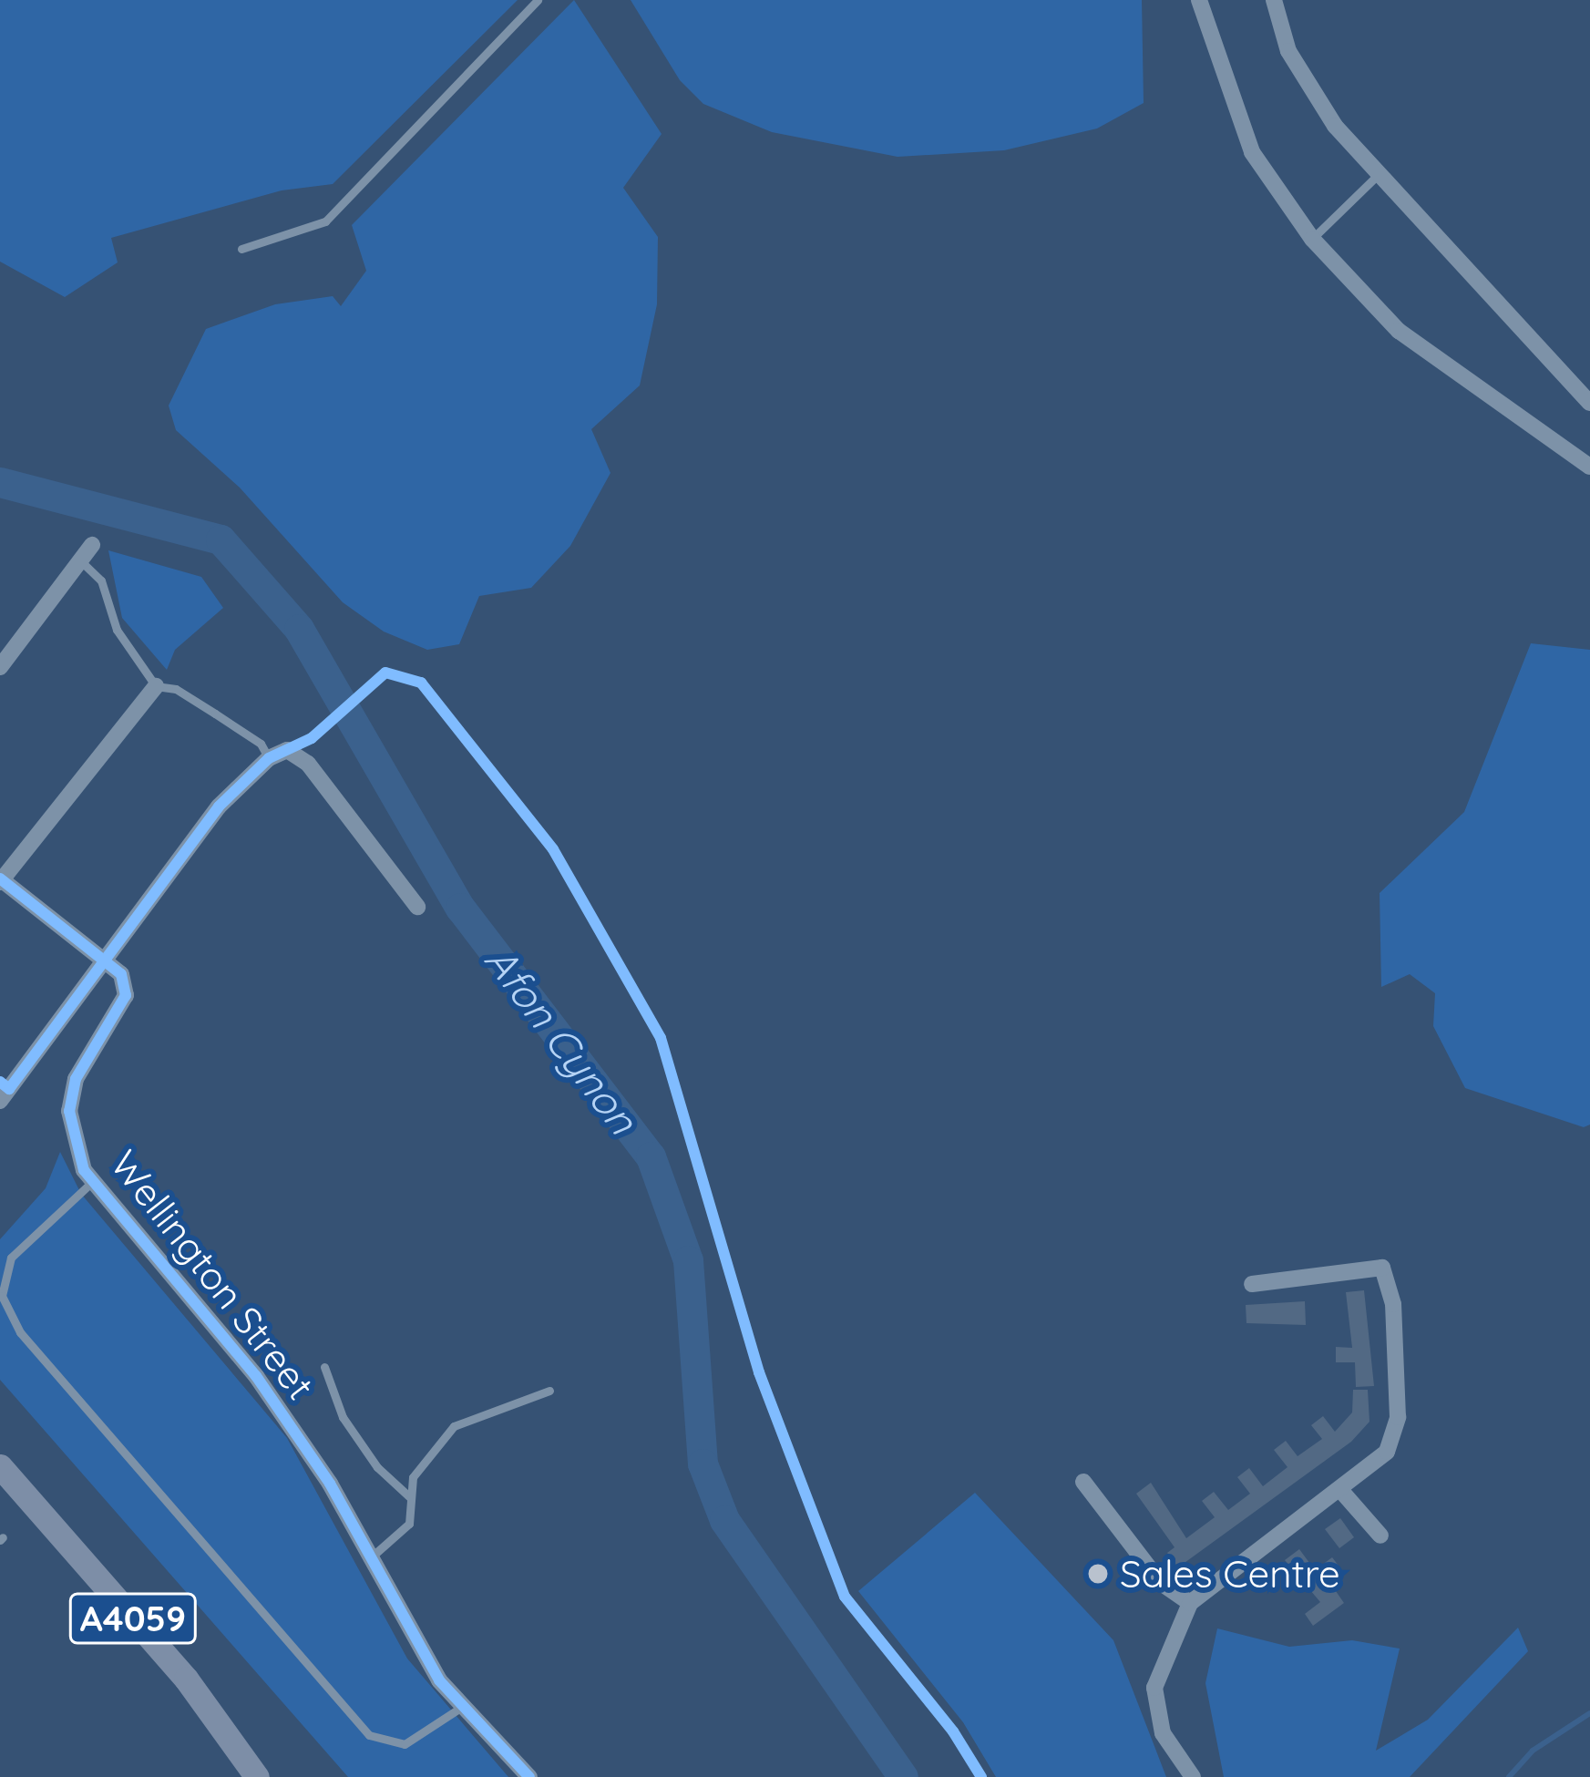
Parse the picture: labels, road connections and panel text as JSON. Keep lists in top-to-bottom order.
{
  "streets": {
    "main road": ["A4059"],
    "street": ["Wellington Street"]
  },
  "water": ["Afon Cynon"],
  "places": ["Sales Centre"]
}
